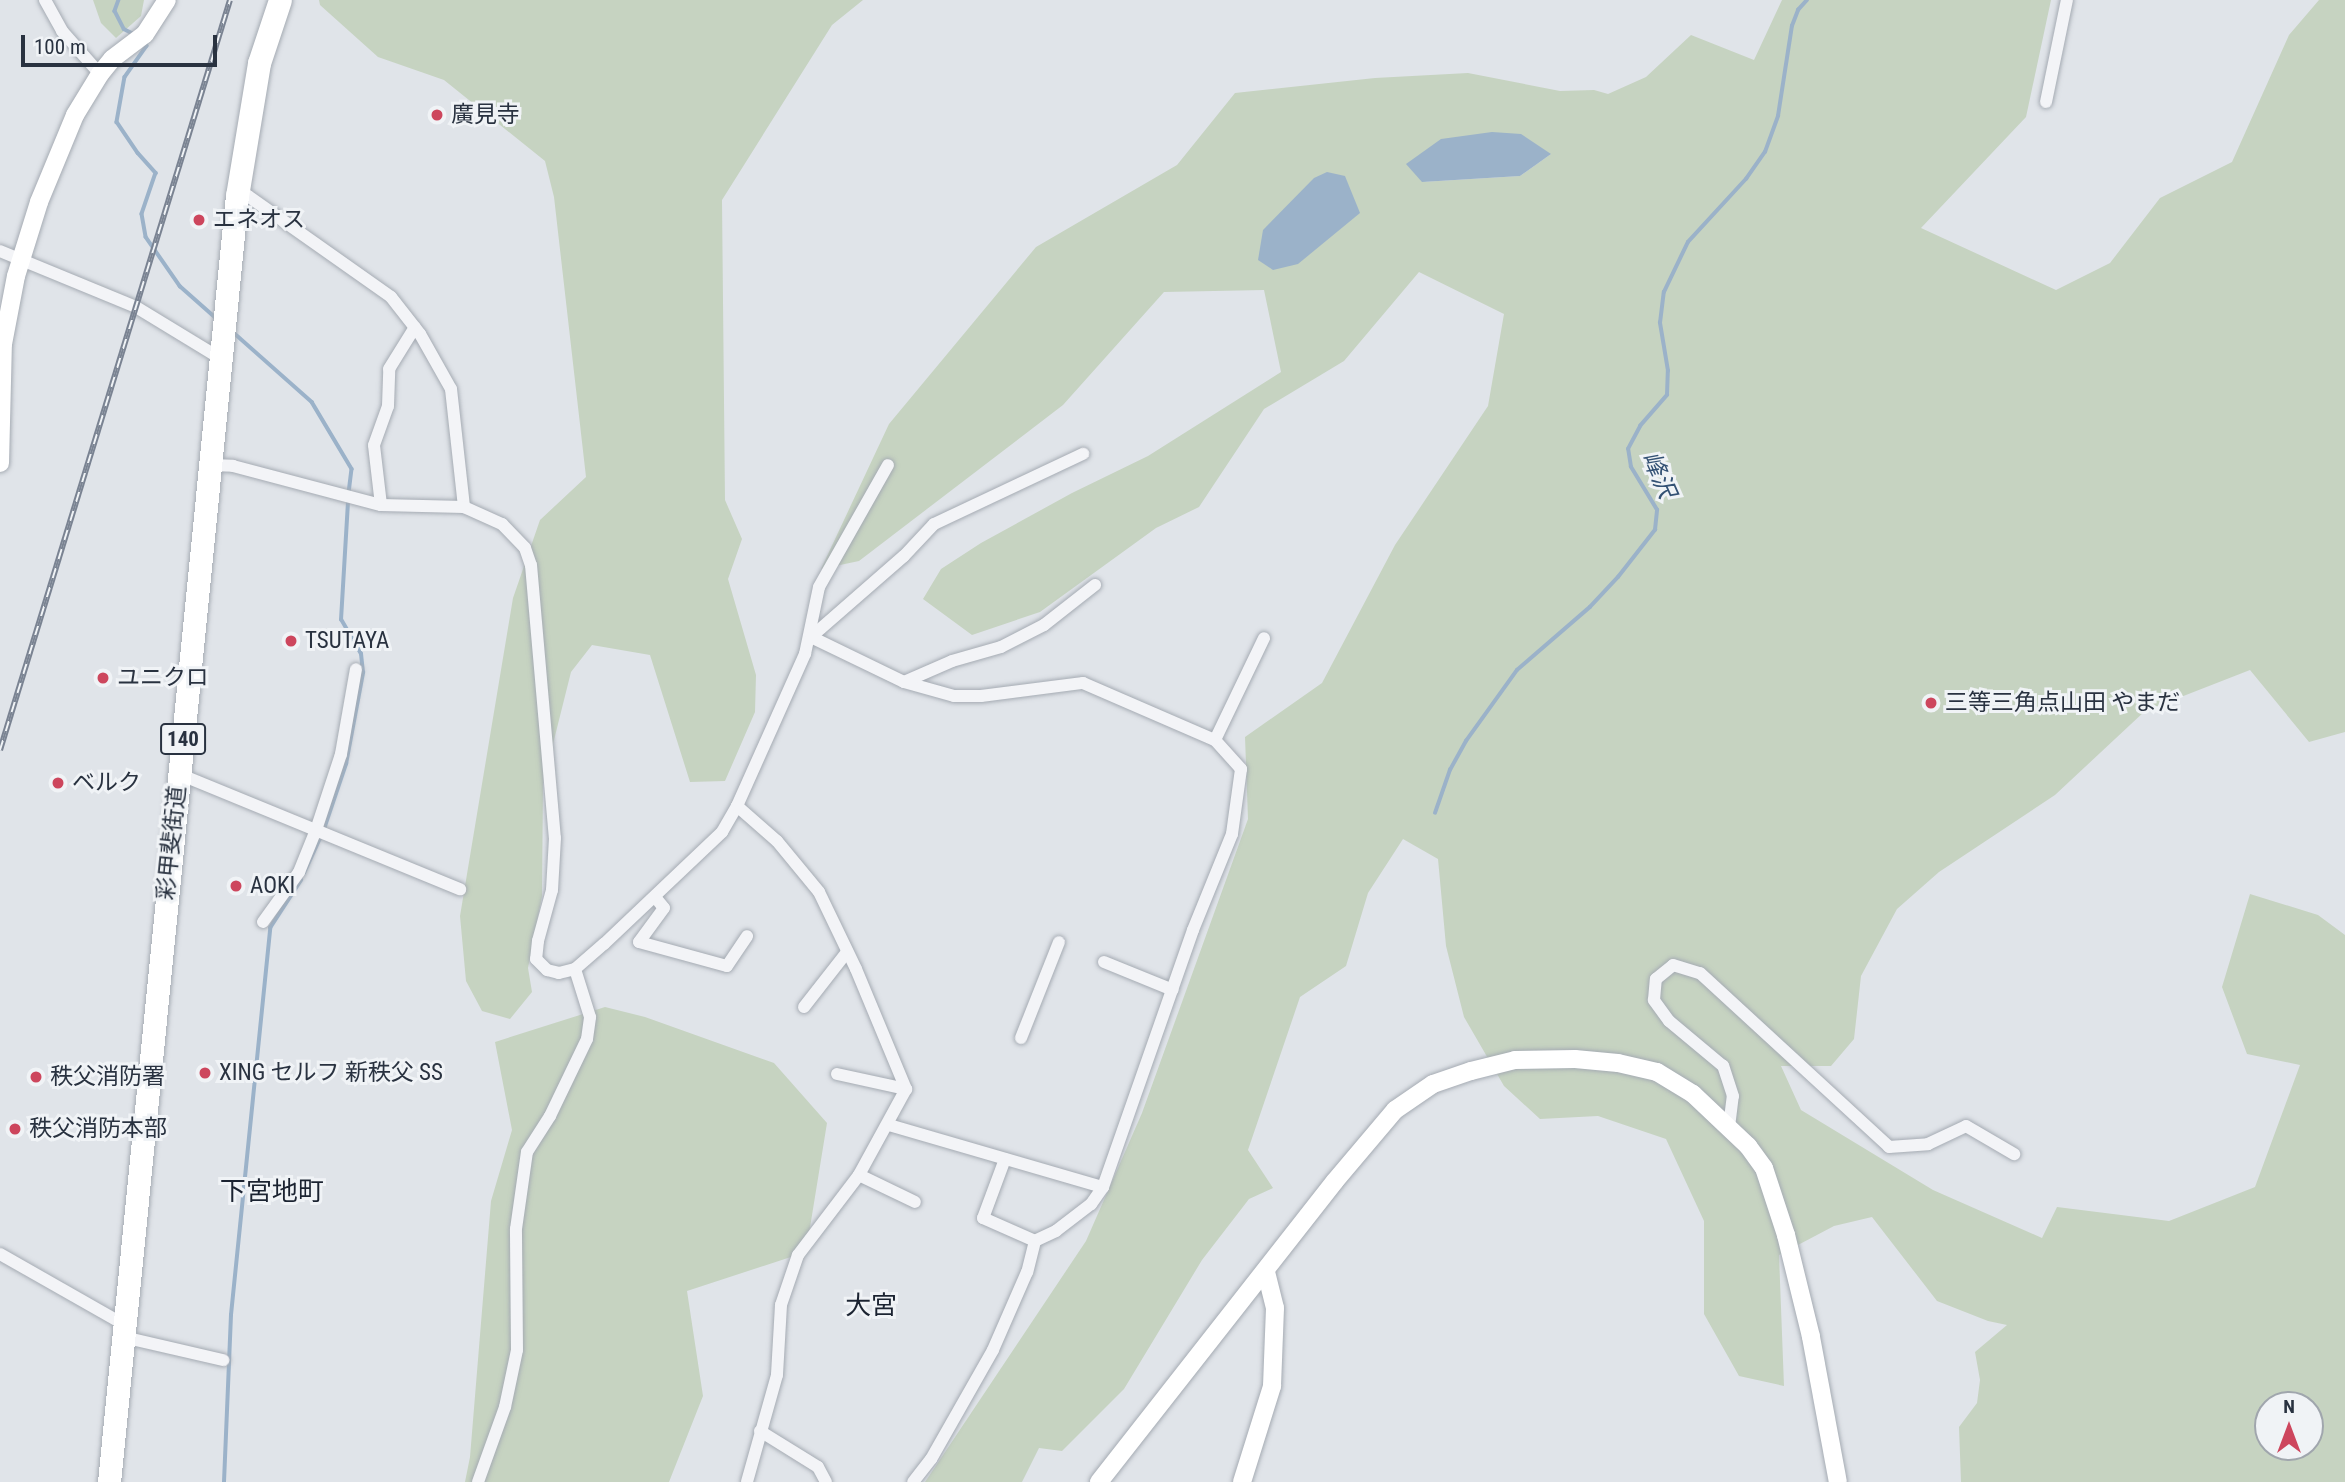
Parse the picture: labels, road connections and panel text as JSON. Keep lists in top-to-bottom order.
{
  "streets": {
    "highway": ["140", "彩甲斐街道"]
  },
  "districts": ["下宮地町", "大宮"],
  "water": ["峰沢"],
  "places": [
    "廣見寺",
    "エネオス",
    "TSUTAYA",
    "ユニクロ",
    "三等三角点山田 やまだ",
    "ベルク",
    "AOKI",
    "XING セルフ 新秩父 SS",
    "秩父消防署",
    "秩父消防本部"
  ],
  "scale_bar": "100 m",
  "north": "top"
}
